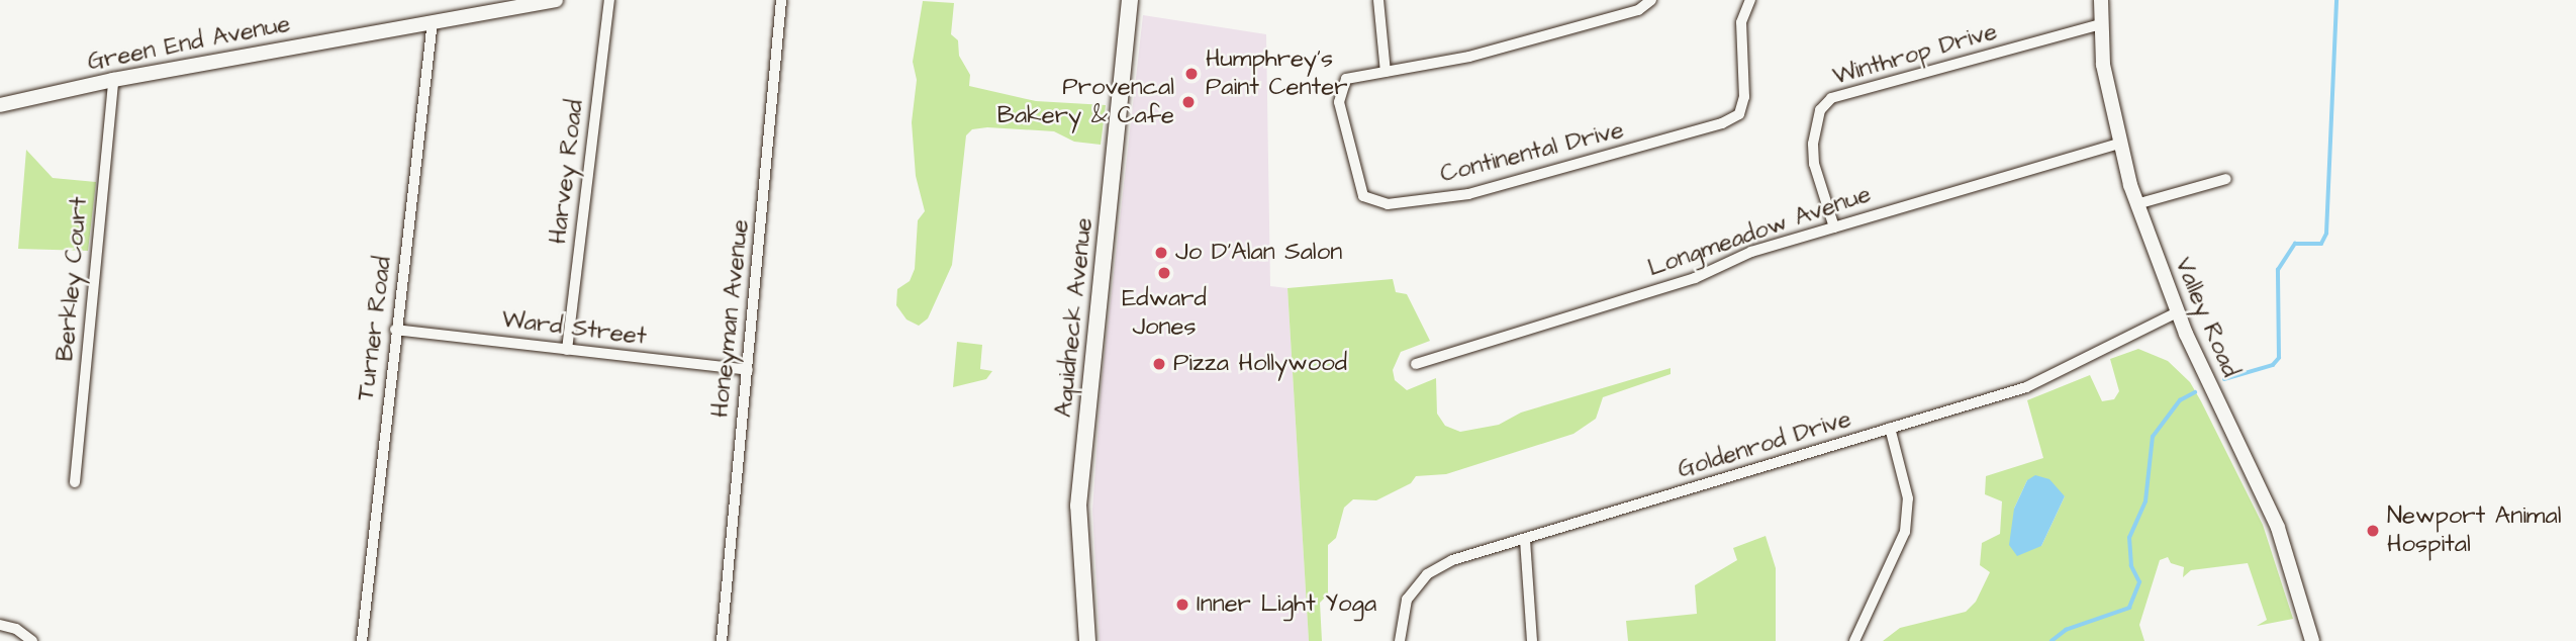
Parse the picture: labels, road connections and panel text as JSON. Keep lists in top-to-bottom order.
{
  "streets": {
    "main road": ["Green End Avenue", "Aquidneck Avenue", "Valley Road"],
    "street": [
      "Winthrop Drive",
      "Continental Drive",
      "Harvey Road",
      "Longmeadow Avenue",
      "Berkley Court",
      "Honeyman Avenue",
      "Turner Road",
      "Ward Street",
      "Goldenrod Drive"
    ]
  },
  "crossings": [
    ["Green End Avenue", "Berkley Court"],
    ["Green End Avenue", "Turner Road"],
    ["Winthrop Drive", "Longmeadow Avenue"],
    ["Winthrop Drive", "Valley Road"],
    ["Harvey Road", "Ward Street"],
    ["Longmeadow Avenue", "Valley Road"],
    ["Valley Road", "Goldenrod Drive"],
    ["Honeyman Avenue", "Ward Street"],
    ["Turner Road", "Ward Street"]
  ],
  "places": [
    "Humphrey's Paint Center",
    "Provencal Bakery & Cafe",
    "Jo D'Alan Salon",
    "Edward Jones",
    "Pizza Hollywood",
    "Newport Animal Hospital",
    "Inner Light Yoga"
  ]
}
